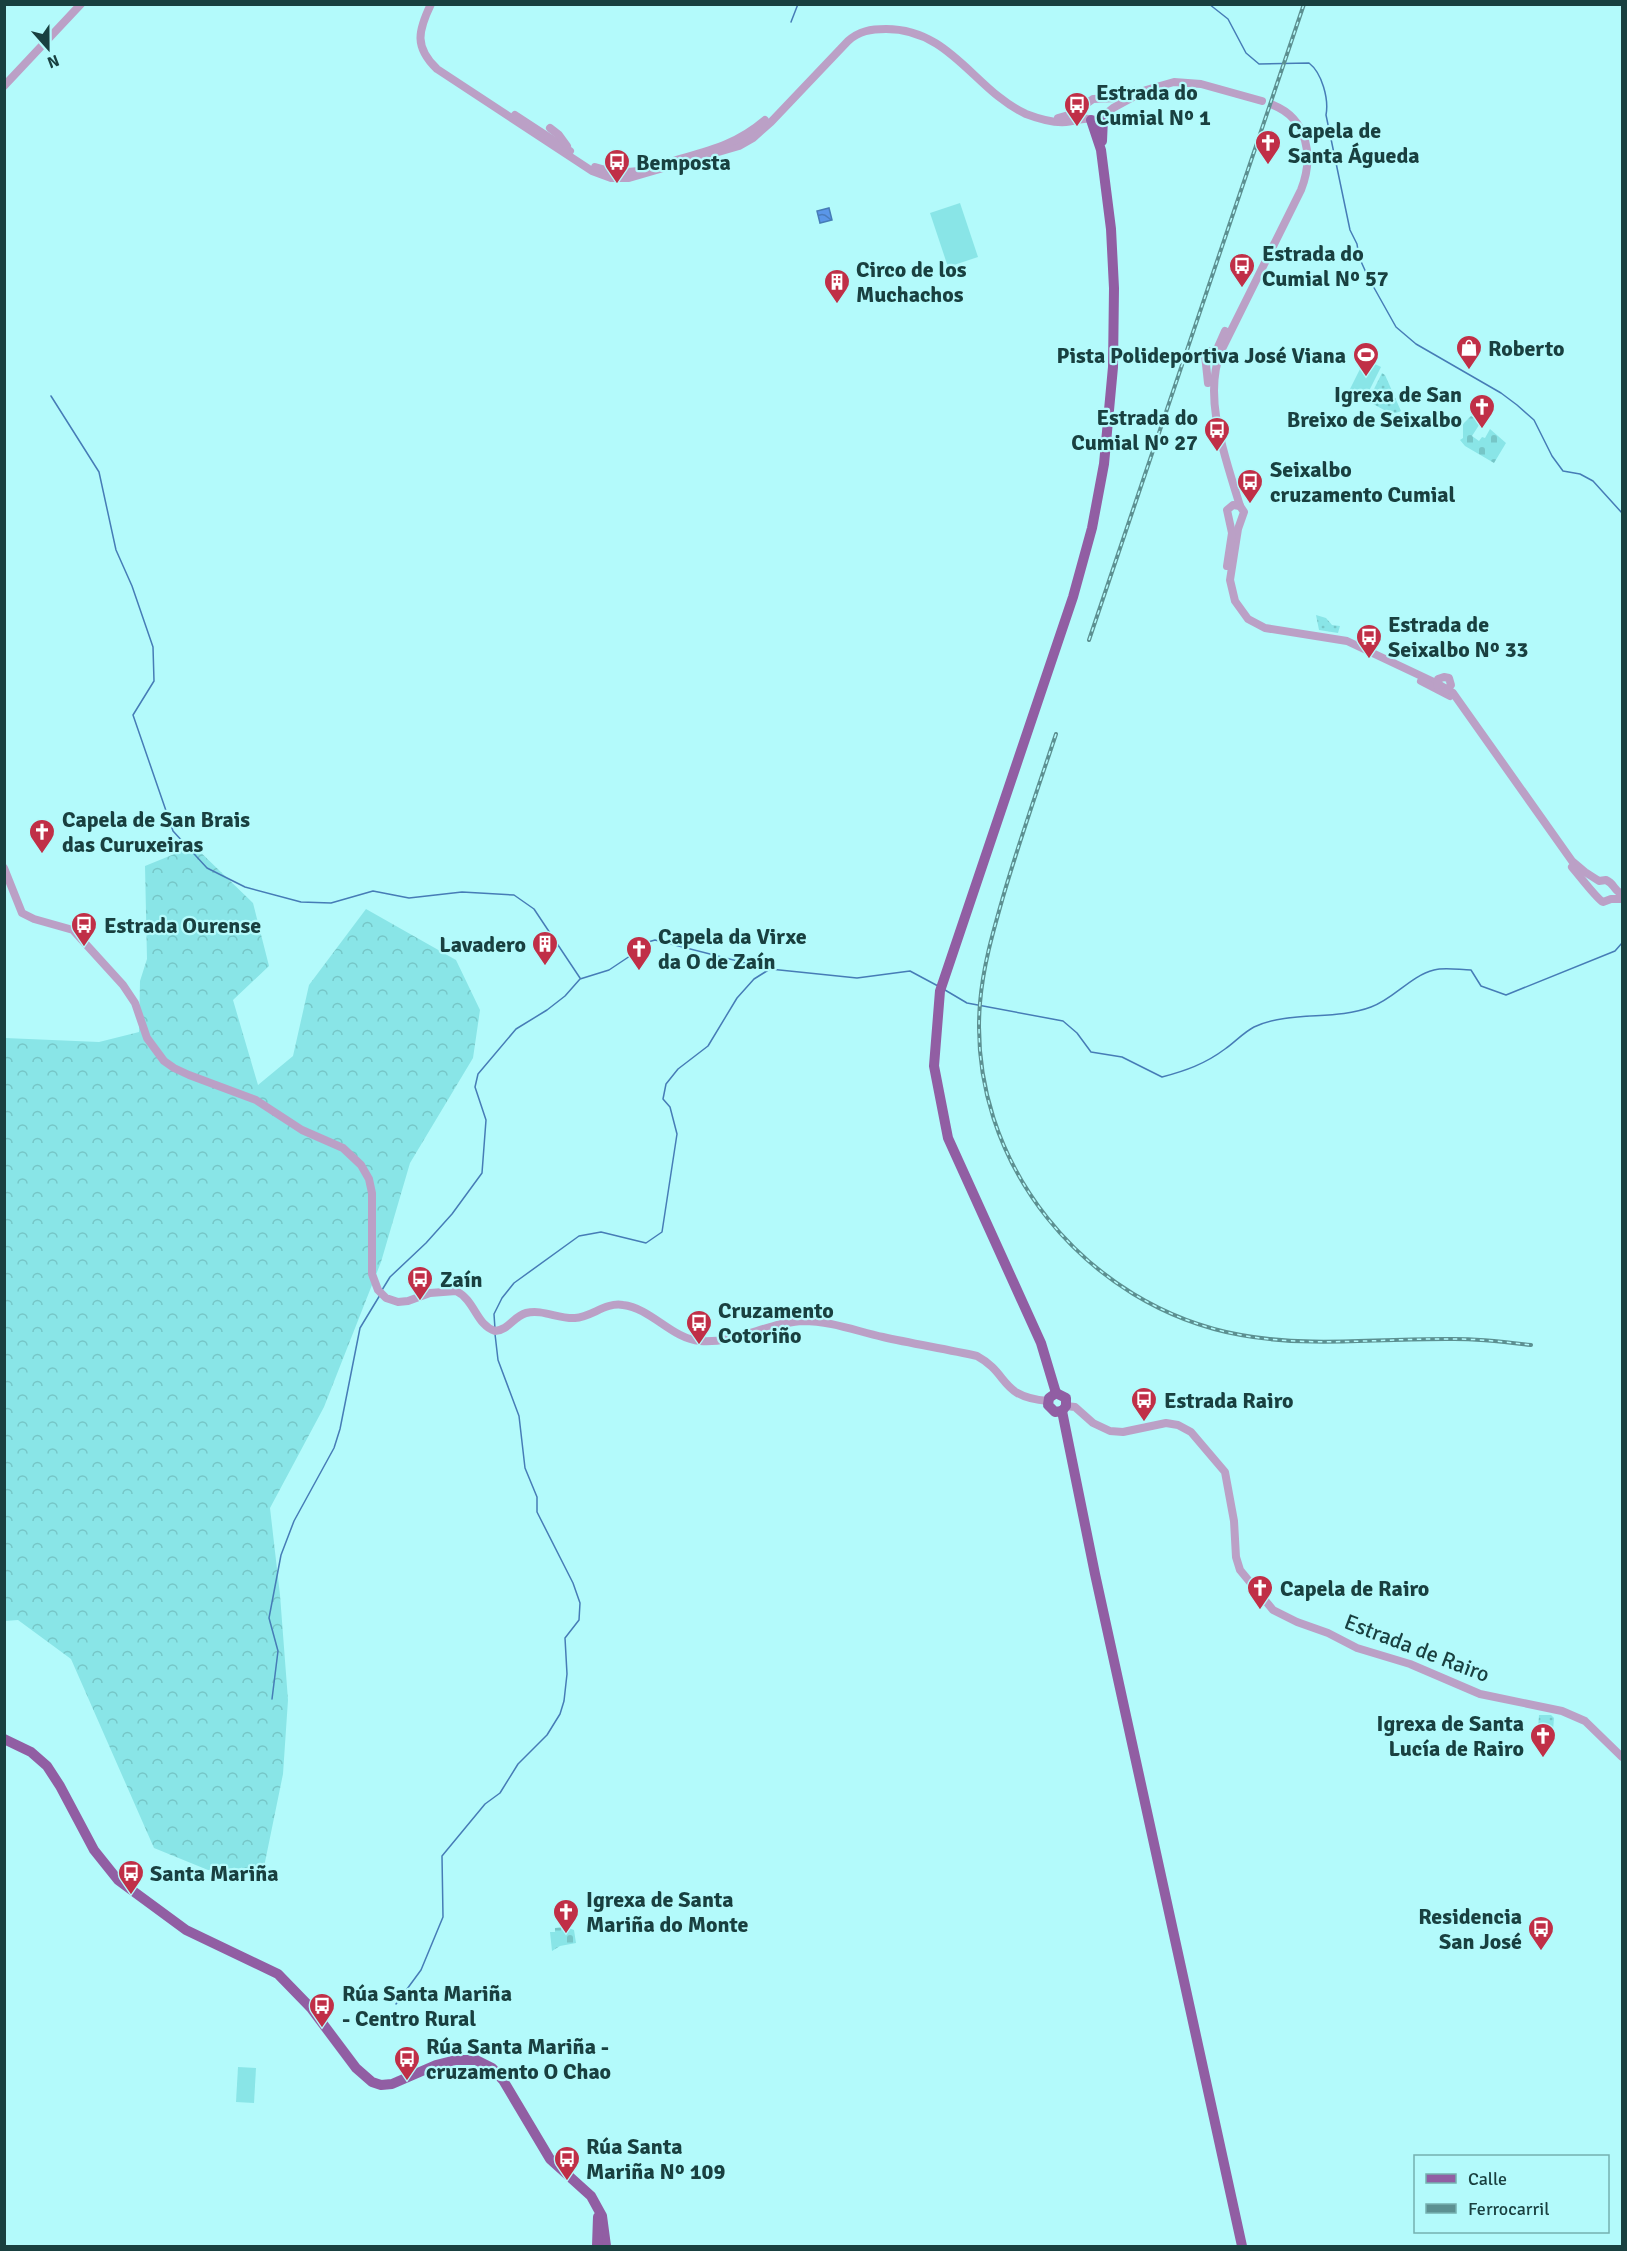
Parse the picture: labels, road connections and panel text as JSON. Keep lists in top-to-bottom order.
{
  "streets": {
    "street": ["Estrada de Rairo"]
  },
  "places": {
    "bus stop": [
      "Estrada do Cumial Nº 1",
      "Bemposta",
      "Estrada do Cumial Nº 57",
      "Estrada do Cumial Nº 27",
      "Seixalbo cruzamento Cumial",
      "Estrada de Seixalbo Nº 33",
      "Estrada Ourense",
      "Zaín",
      "Cruzamento Cotoriño",
      "Estrada Rairo",
      "Santa Mariña",
      "Residencia San José",
      "Rúa Santa Mariña - Centro Rural",
      "Rúa Santa Mariña - cruzamento O Chao",
      "Rúa Santa Mariña Nº 109"
    ],
    "church": [
      "Capela de Santa Águeda",
      "Igrexa de San Breixo de Seixalbo",
      "Capela de San Brais das Curuxeiras",
      "Capela da Virxe da O de Zaín",
      "Capela de Rairo",
      "Igrexa de Santa Lucía de Rairo",
      "Igrexa de Santa Mariña do Monte"
    ],
    "building": ["Circo de los Muchachos", "Lavadero"],
    "shop": ["Roberto"],
    "sports": ["Pista Polideportiva José Viana"]
  },
  "legend": ["Calle", "Ferrocarril"],
  "north": "bottom"
}
